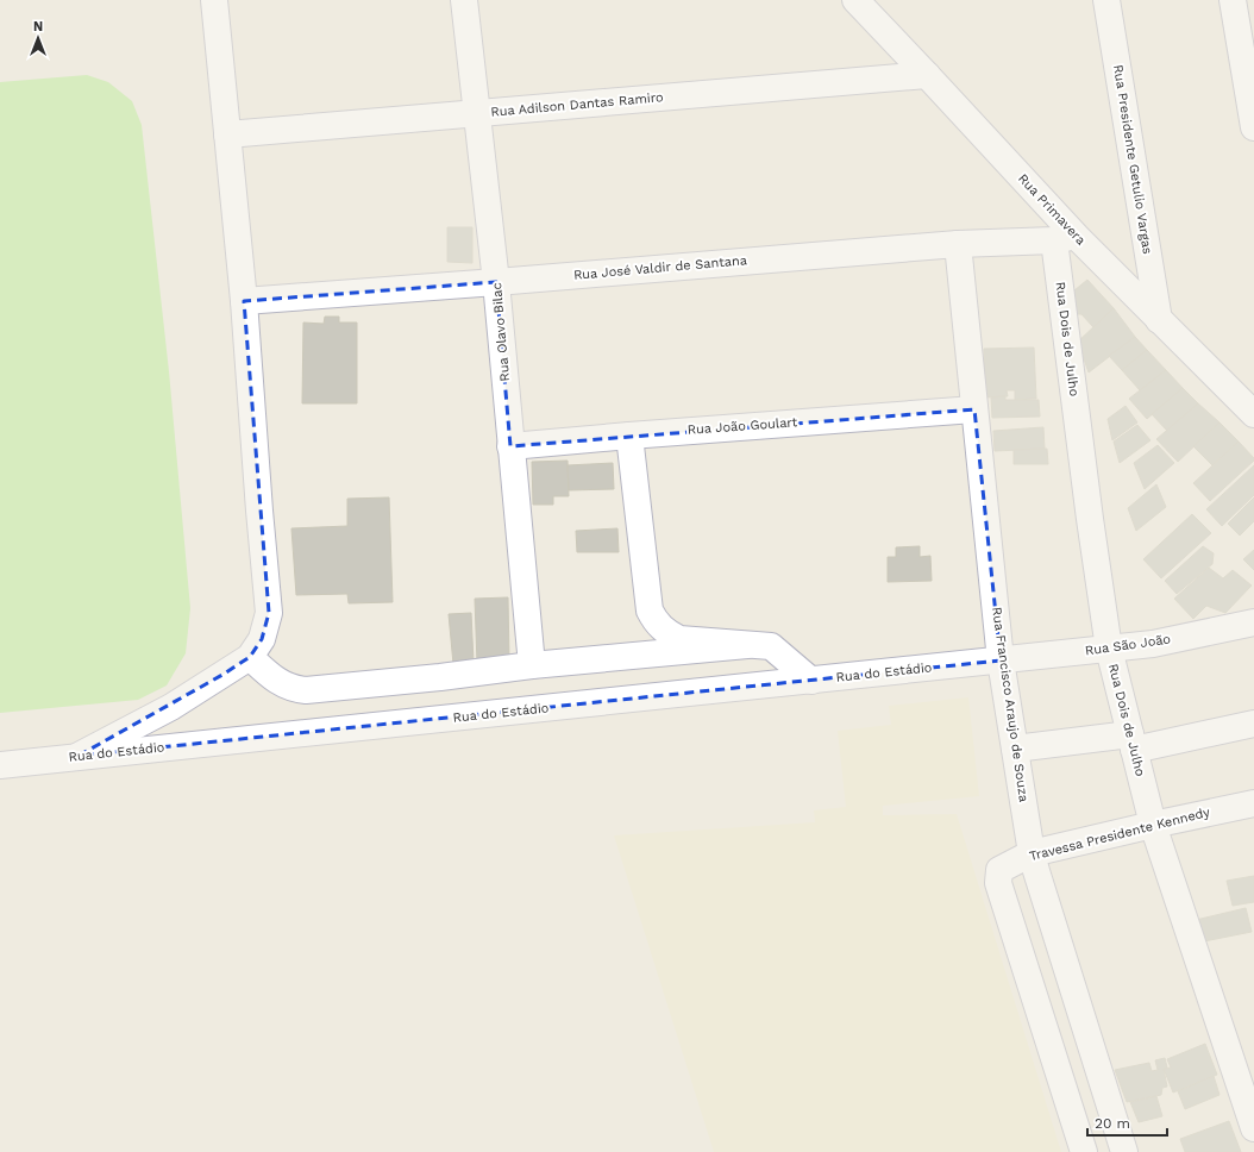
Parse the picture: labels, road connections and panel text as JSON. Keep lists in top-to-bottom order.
{
  "streets": {
    "street": [
      "Rua Adilson Dantas Ramiro",
      "Rua Presidente Getulio Vargas",
      "Rua Primavera",
      "Rua José Valdir de Santana",
      "Rua Olavo Bilac",
      "Rua Dois de Julho",
      "Rua João Goulart",
      "Rua São João",
      "Rua do Estádio",
      "Rua Francisco Araujo de Souza",
      "Travessa Presidente Kennedy"
    ]
  },
  "crossings": [
    ["Rua Adilson Dantas Ramiro", "Rua Primavera"],
    ["Rua Adilson Dantas Ramiro", "Rua Olavo Bilac"],
    ["Rua Presidente Getulio Vargas", "Rua Primavera"],
    ["Rua Primavera", "Rua José Valdir de Santana"],
    ["Rua Primavera", "Rua Dois de Julho"],
    ["Rua José Valdir de Santana", "Rua Olavo Bilac"],
    ["Rua José Valdir de Santana", "Rua Dois de Julho"],
    ["Rua José Valdir de Santana", "Rua Francisco Araujo de Souza"],
    ["Rua Olavo Bilac", "Rua João Goulart"],
    ["Rua Dois de Julho", "Rua São João"],
    ["Rua Dois de Julho", "Travessa Presidente Kennedy"],
    ["Rua João Goulart", "Rua Francisco Araujo de Souza"],
    ["Rua São João", "Rua do Estádio"],
    ["Rua São João", "Rua Francisco Araujo de Souza"],
    ["Rua do Estádio", "Rua Francisco Araujo de Souza"],
    ["Rua Francisco Araujo de Souza", "Travessa Presidente Kennedy"]
  ],
  "scale_bar": "20 m",
  "north": "top"
}
